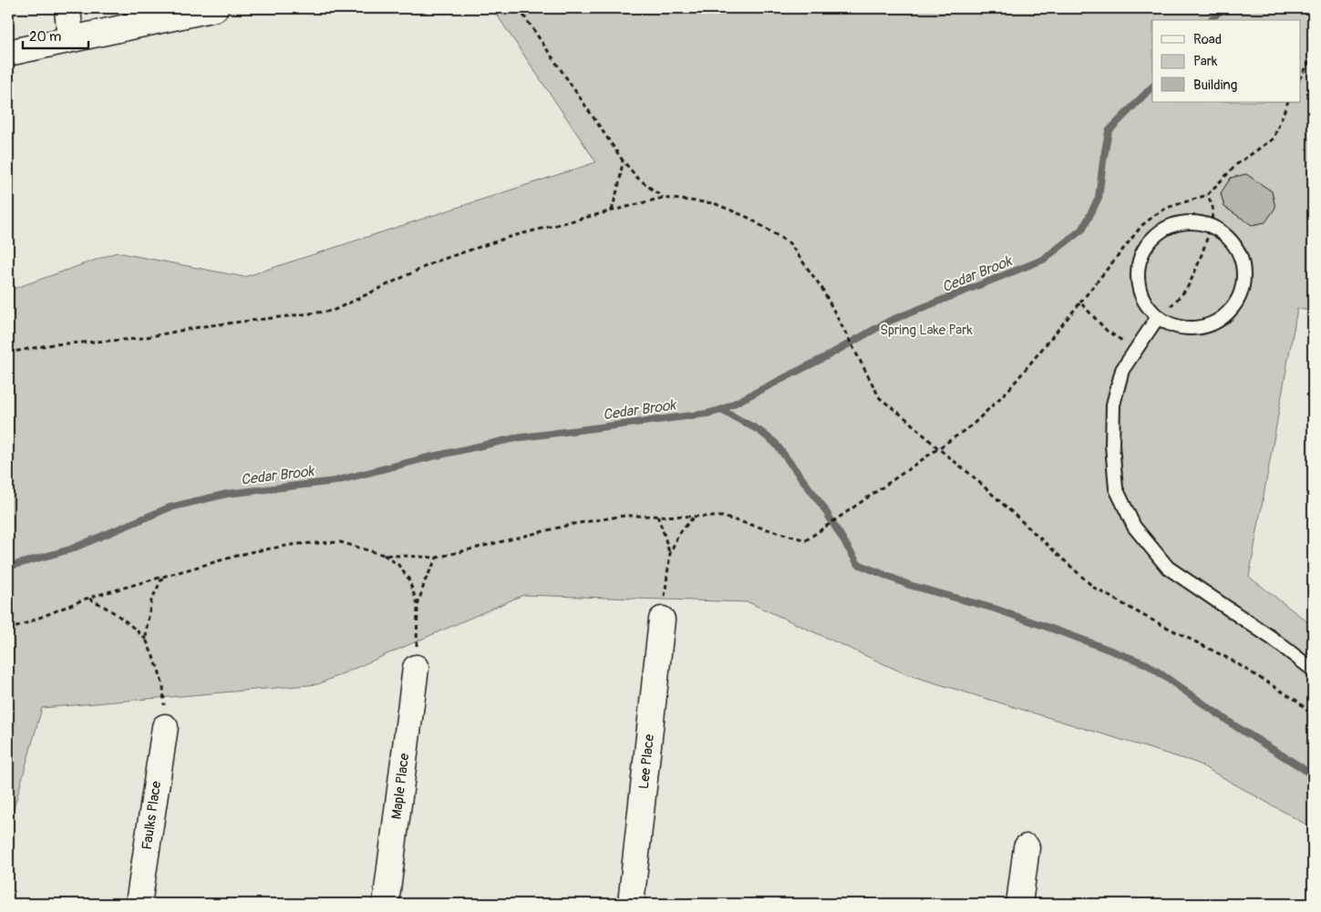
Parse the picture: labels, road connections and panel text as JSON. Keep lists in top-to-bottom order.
{
  "streets": {
    "street": ["Lee Place", "Maple Place", "Faulks Place"]
  },
  "water": ["Cedar Brook"],
  "parks": ["Spring Lake Park"],
  "legend": ["Road", "Park", "Building"],
  "scale_bar": "20 m"
}
